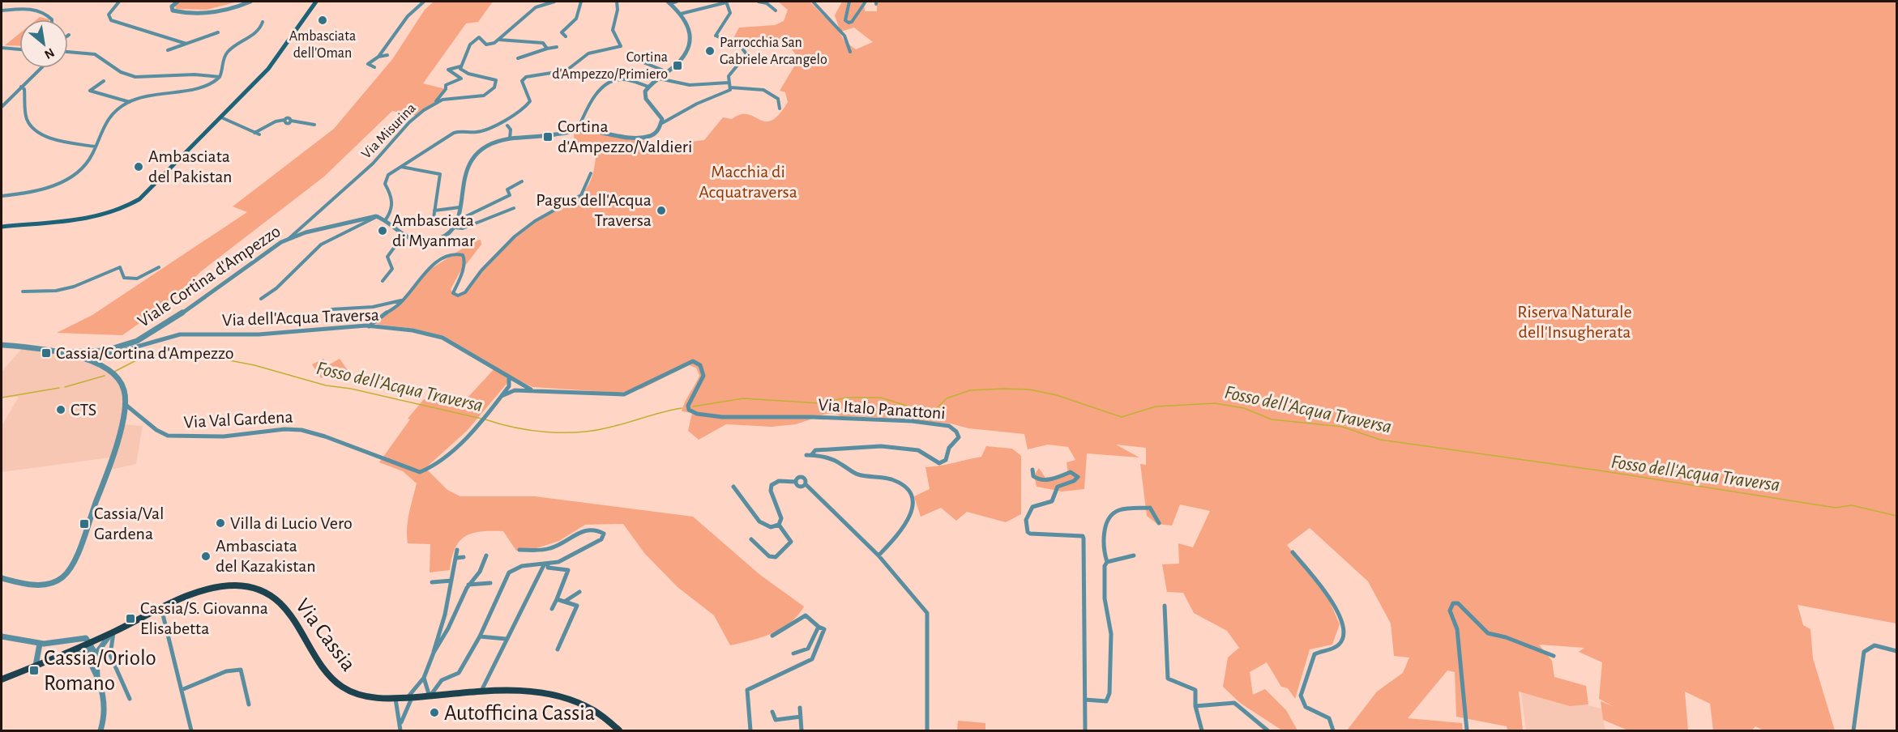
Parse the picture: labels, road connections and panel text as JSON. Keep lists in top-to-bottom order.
{
  "streets": {
    "main road": ["Via Cassia"],
    "street": [
      "Via Misurina",
      "Viale Cortina d'Ampezzo",
      "Via dell'Acqua Traversa",
      "Via Italo Panattoni",
      "Via Val Gardena"
    ]
  },
  "crossings": [
    ["Via Misurina", "Viale Cortina d'Ampezzo"],
    ["Via dell'Acqua Traversa", "Via Italo Panattoni"],
    ["Via dell'Acqua Traversa", "Via Val Gardena"]
  ],
  "water": ["Fosso dell'Acqua Traversa"],
  "parks": ["Macchia di Acquatraversa", "Riserva Naturale dell'Insugherata"],
  "places": {
    "other": [
      "Ambasciata dell'Oman",
      "Parrocchia San Gabriele Arcangelo",
      "Ambasciata del Pakistan",
      "Pagus dell'Acqua Traversa",
      "Ambasciata di Myanmar",
      "CTS",
      "Villa di Lucio Vero",
      "Ambasciata del Kazakistan",
      "Autofficina Cassia"
    ],
    "transit": [
      "Cortina d'Ampezzo/Primiero",
      "Cortina d'Ampezzo/Valdieri",
      "Cassia/Cortina d'Ampezzo",
      "Cassia/Val Gardena",
      "Cassia/S. Giovanna Elisabetta",
      "Cassia/Oriolo Romano"
    ]
  },
  "north": "bottom right"
}
